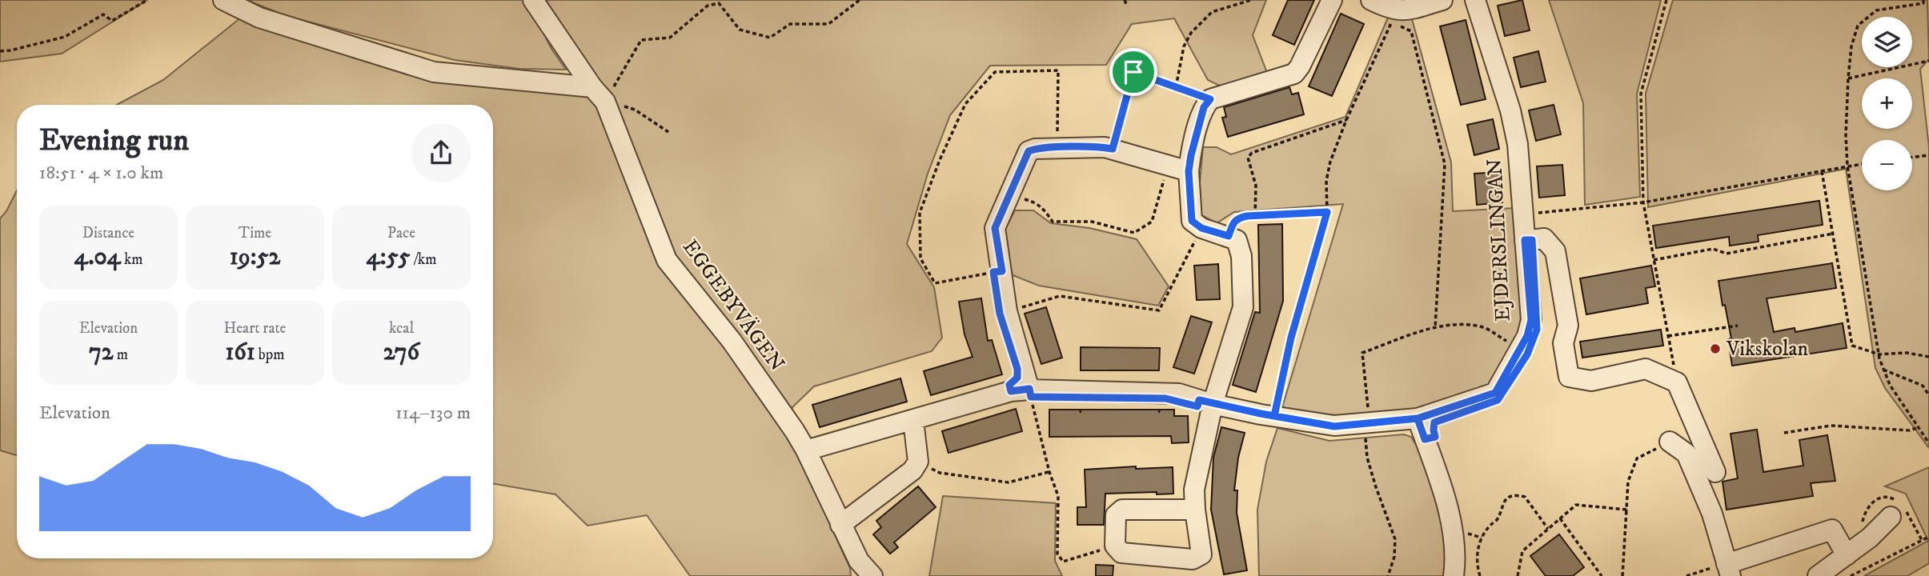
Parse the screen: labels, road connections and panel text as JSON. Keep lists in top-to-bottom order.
{
  "streets": {
    "street": ["EJDERSLINGAN", "EGGEBYVÄGEN"]
  },
  "crossings": [
    ["EJDERSLINGAN", "EGGEBYVÄGEN"]
  ],
  "places": ["Vikskolan"],
  "page": {
    "map_buttons": ["+", "−"],
    "heading": ["Evening run", "18:51 · 4 × 1.0 km"],
    "stats": [
      ["Distance", "4.04 km"],
      ["Time", "19:52"],
      ["Pace", "4:55 /km"],
      ["Elevation", "72 m"],
      ["Heart rate", "161 bpm"],
      ["kcal", "276"]
    ],
    "chart": ["Elevation", "114–130 m"]
  }
}
